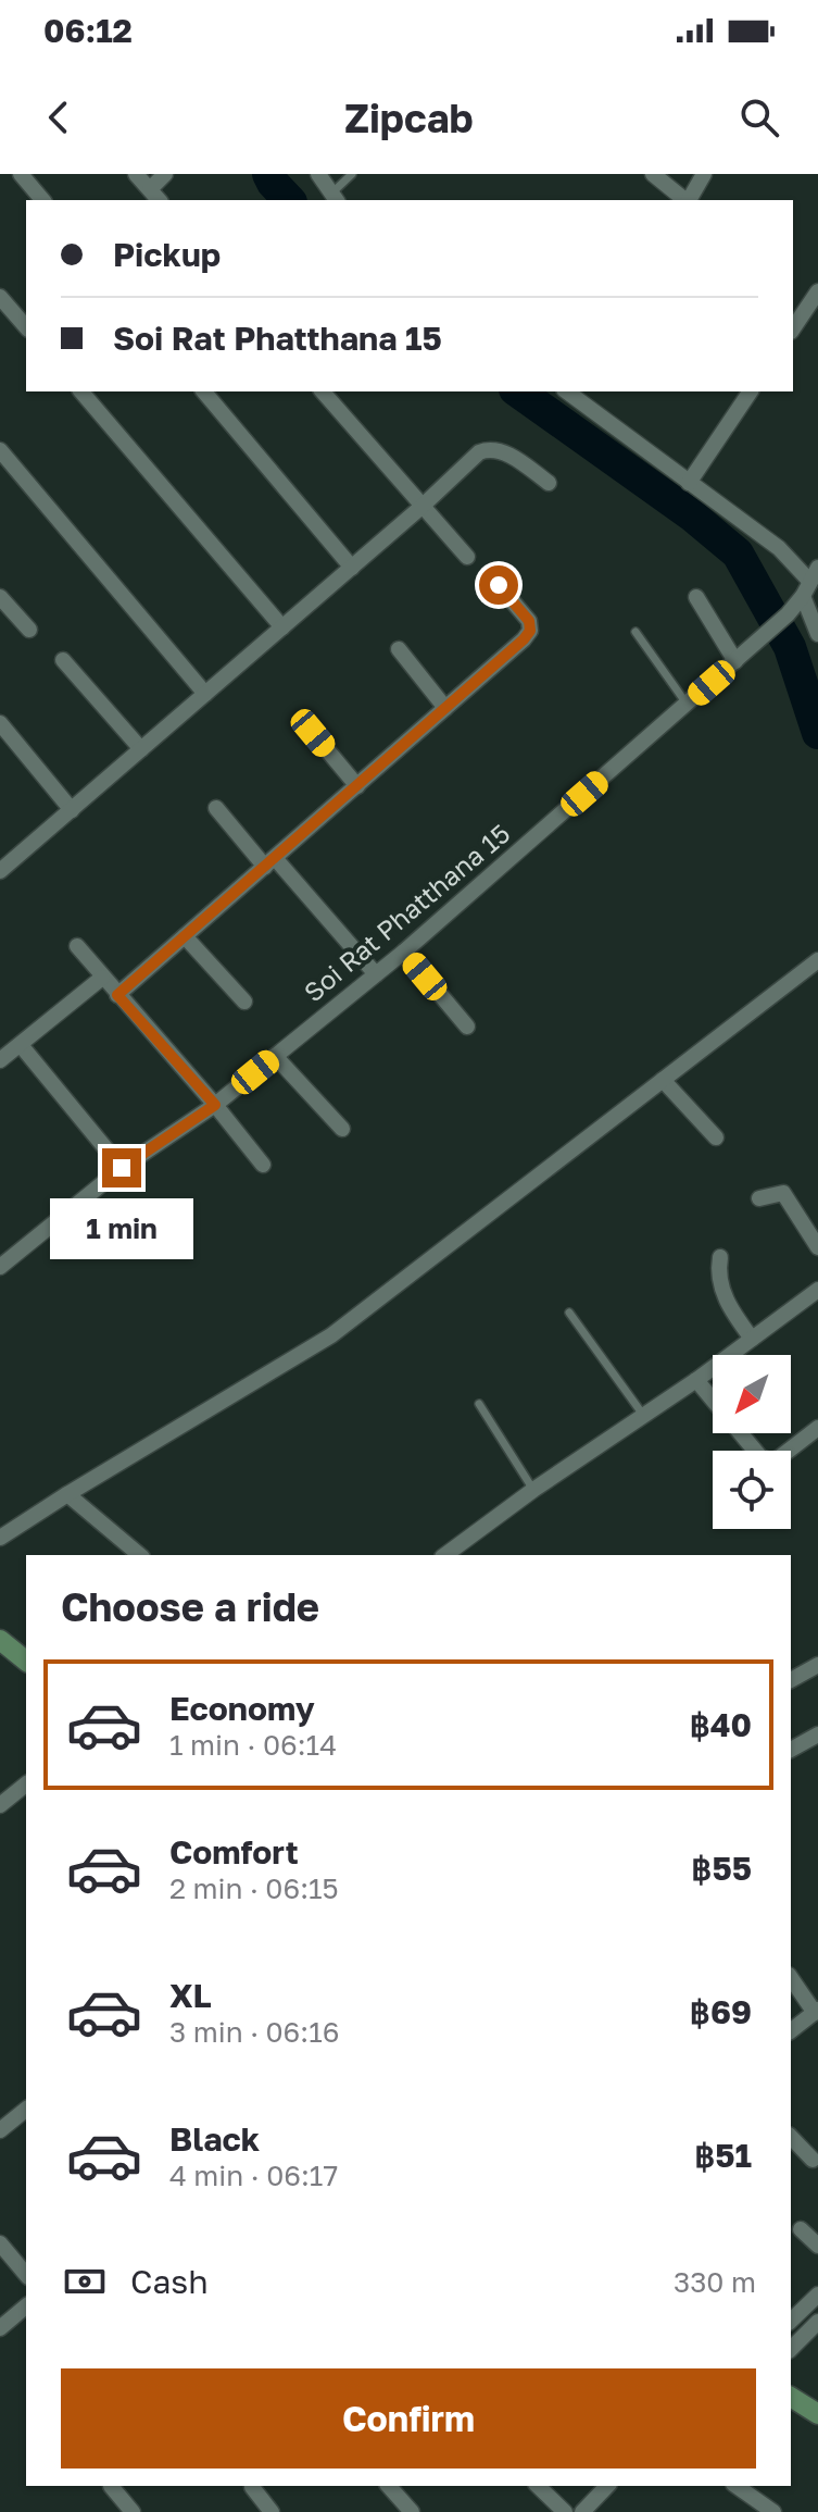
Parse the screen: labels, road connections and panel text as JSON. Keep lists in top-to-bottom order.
{
  "streets": {
    "street": ["Soi Rat Phatthana 15"]
  },
  "north": "bottom left",
  "page": {
    "status": "06:12",
    "header": "Zipcab",
    "banner": ["Pickup", "Soi Rat Phatthana 15"],
    "bubble": "1 min",
    "heading": "Choose a ride",
    "list": [
      {
        "name": "Economy",
        "note": "1 min · 06:14",
        "value": "฿40"
      },
      {
        "name": "Comfort",
        "note": "2 min · 06:15",
        "value": "฿55"
      },
      {
        "name": "XL",
        "note": "3 min · 06:16",
        "value": "฿69"
      },
      {
        "name": "Black",
        "note": "4 min · 06:17",
        "value": "฿51"
      }
    ],
    "pay": ["Cash", "330 m"],
    "buttons": "Confirm"
  }
}
